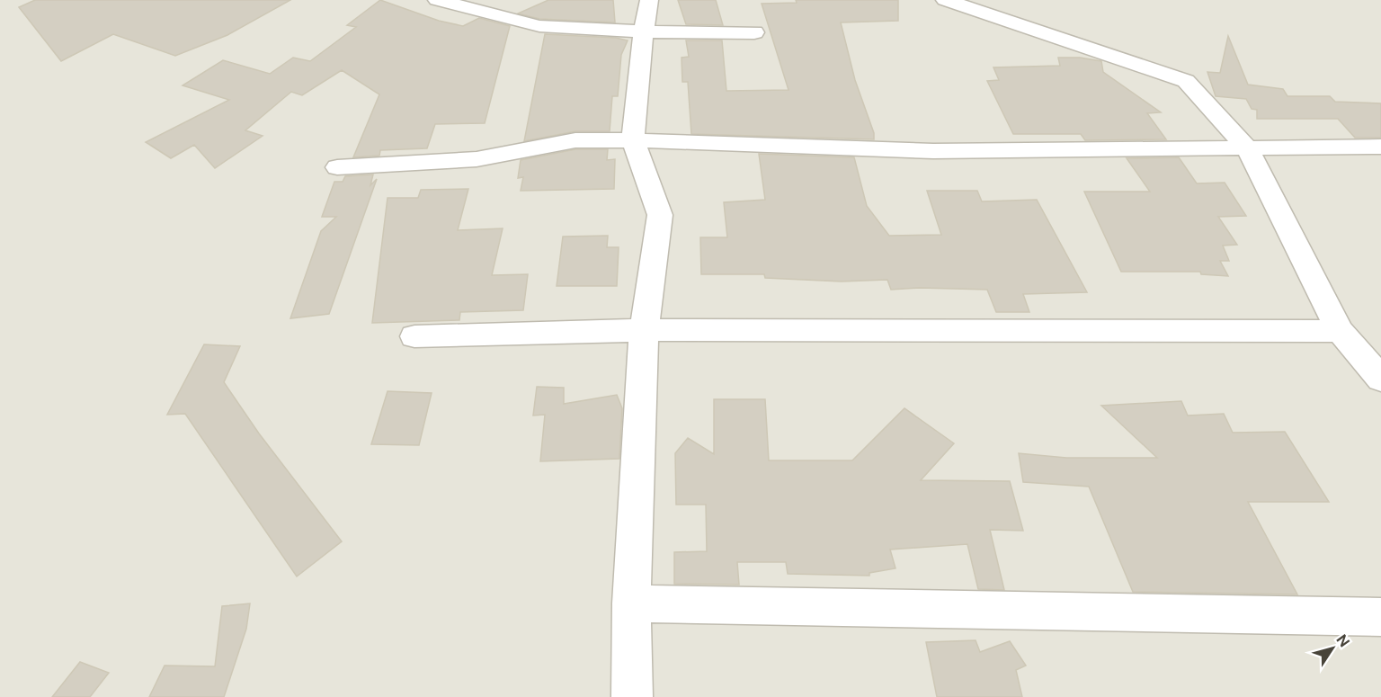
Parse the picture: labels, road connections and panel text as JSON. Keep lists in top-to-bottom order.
{
  "north": "top right"
}
